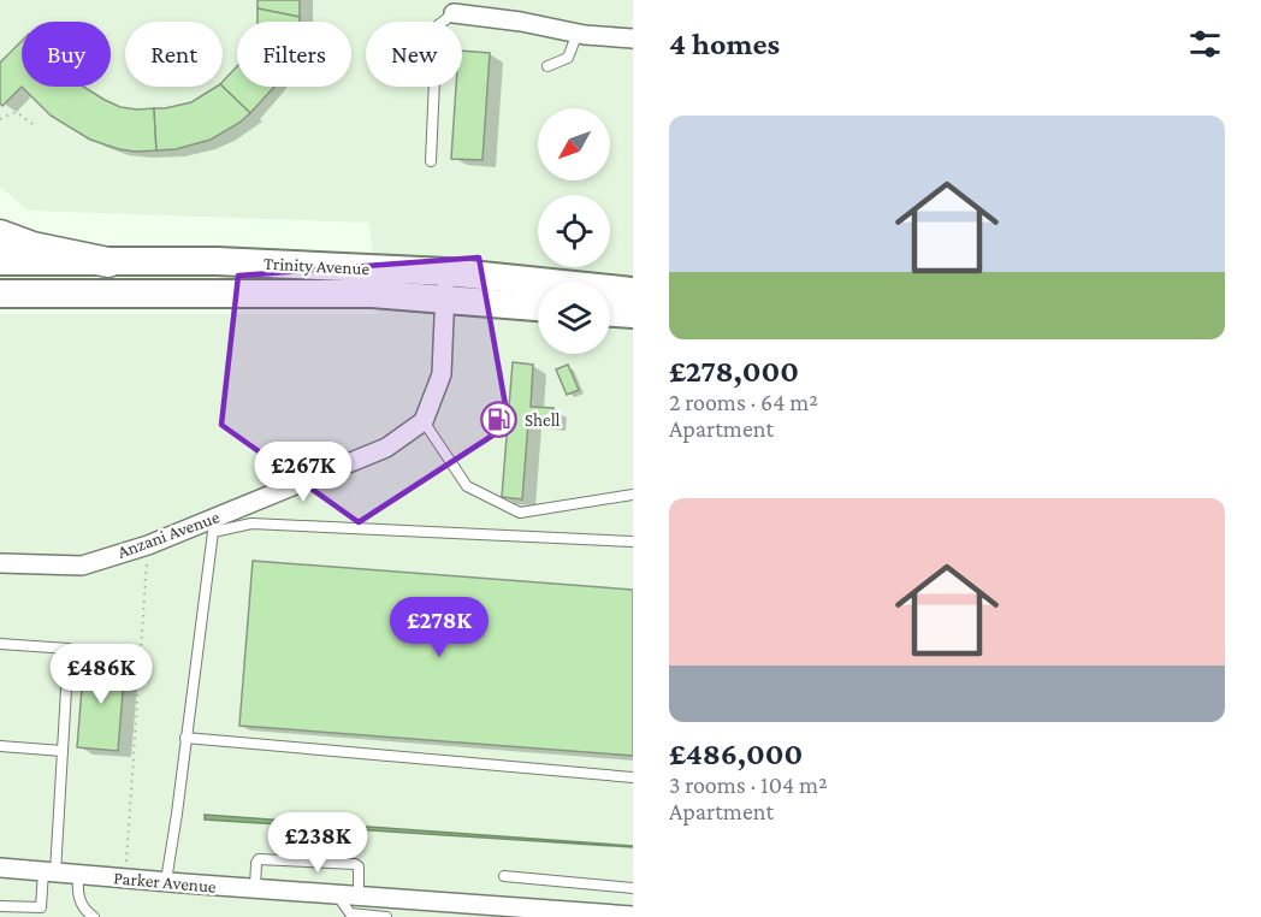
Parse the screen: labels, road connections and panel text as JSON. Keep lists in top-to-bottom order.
{
  "streets": {
    "main road": ["Trinity Avenue"],
    "street": ["Anzani Avenue", "Parker Avenue"]
  },
  "places": {
    "fuel station": ["Shell"]
  },
  "north": "bottom left",
  "page": {
    "heading": "4 homes",
    "chip": [
      "Buy",
      "Rent",
      "Filters",
      "New"
    ],
    "list": [
      {
        "name": "£278,000",
        "note": "2 rooms · 64 m² · Apartment"
      },
      {
        "name": "£486,000",
        "note": "3 rooms · 104 m² · Apartment"
      }
    ],
    "price": [
      "£267K",
      "£278K",
      "£486K",
      "£238K"
    ]
  }
}
